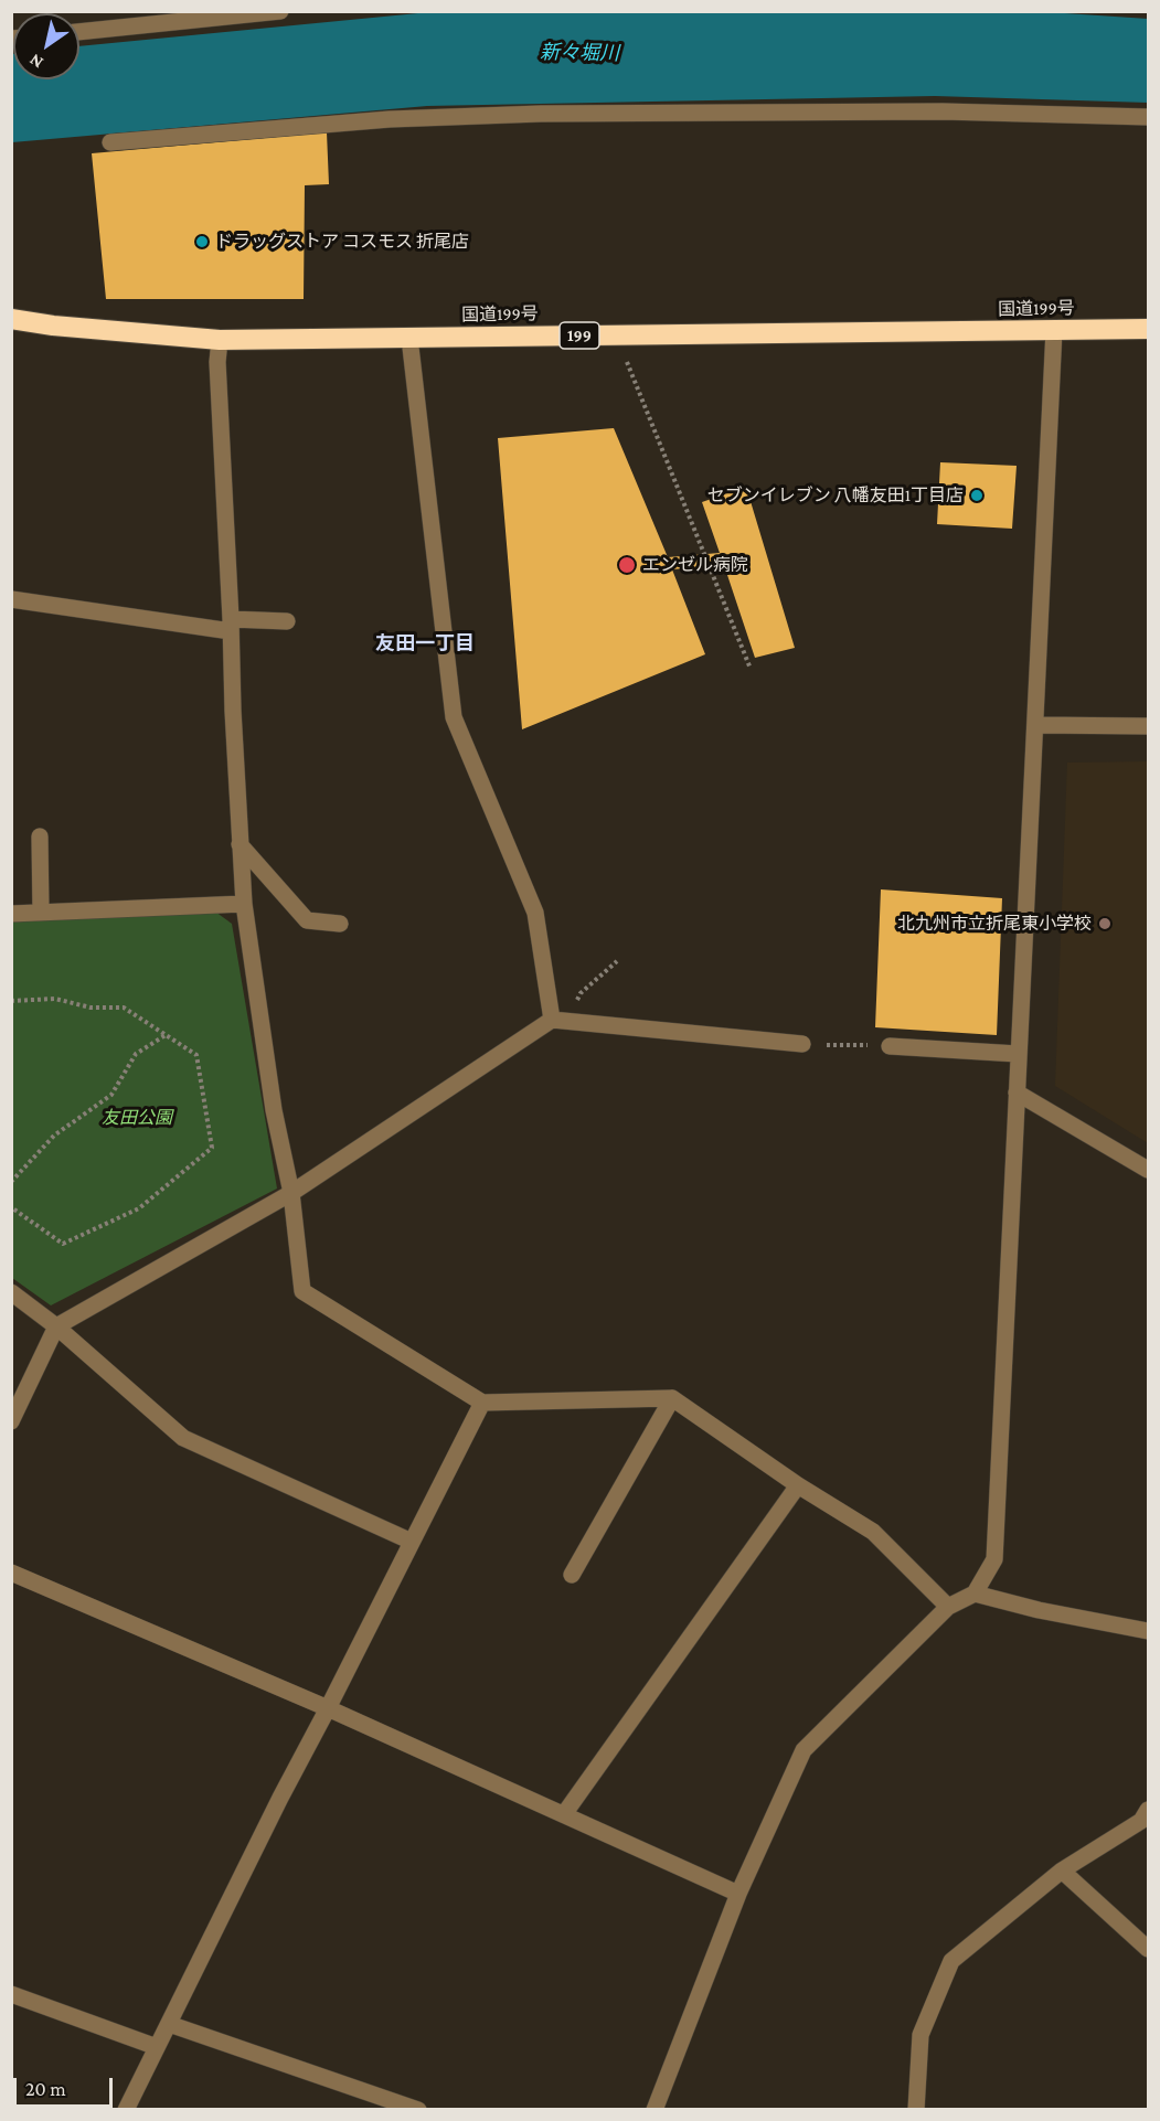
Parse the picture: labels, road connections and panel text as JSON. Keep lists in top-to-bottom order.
{
  "streets": {
    "highway": ["国道199号", "199"]
  },
  "districts": ["友田一丁目"],
  "water": ["新々堀川"],
  "parks": ["友田公園"],
  "places": [
    "ドラッグストア コスモス 折尾店",
    "セブンイレブン 八幡友田1丁目店",
    "エンゼル病院",
    "北九州市立折尾東小学校"
  ],
  "scale_bar": "20 m",
  "north": "bottom left"
}
